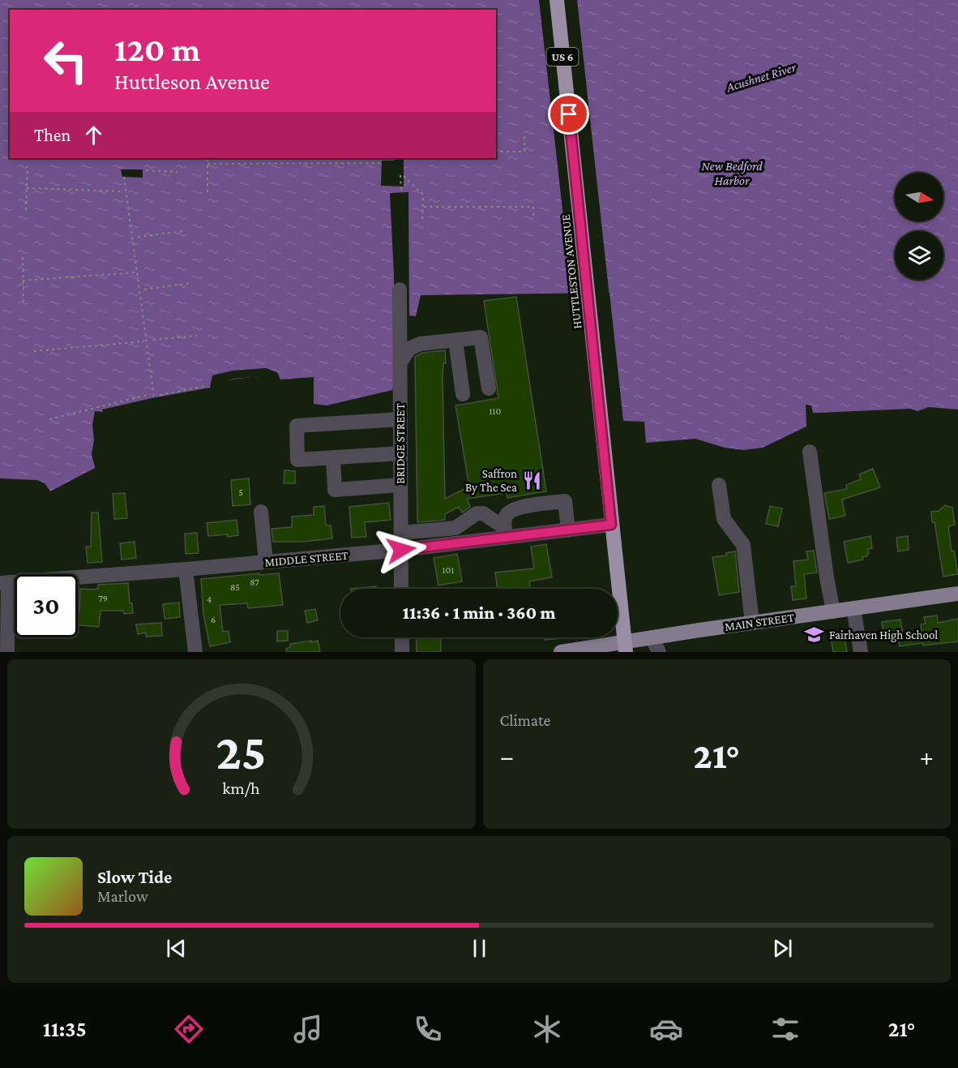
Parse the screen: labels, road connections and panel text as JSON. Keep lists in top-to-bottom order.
{
  "streets": {
    "highway": ["US 6", "HUTTLESTON AVENUE"],
    "main road": ["MAIN STREET"],
    "street": ["BRIDGE STREET", "MIDDLE STREET"]
  },
  "crossings": [
    ["US 6", "HUTTLESTON AVENUE"],
    ["US 6", "MIDDLE STREET"],
    ["US 6", "MAIN STREET"],
    ["HUTTLESTON AVENUE", "MIDDLE STREET"],
    ["BRIDGE STREET", "MIDDLE STREET"]
  ],
  "water": ["Acushnet River", "New Bedford Harbor"],
  "places": {
    "restaurant": ["Saffron By The Sea"],
    "school or university": ["Fairhaven High School"]
  },
  "house_numbers": [
    "110",
    "5",
    "101",
    "87",
    "85",
    "79",
    "4",
    "6"
  ],
  "north": "right",
  "page": {
    "turn": ["120 m", "Huttleson Avenue"],
    "then": "Then",
    "limit": "30",
    "trip": "11:36 · 1 min · 360 m",
    "tile": "Climate",
    "heat": ["−", "21°", "+"],
    "song": ["Slow Tide", "Marlow"],
    "tabs": ["11:35", "21°"],
    "gauge": ["25", "km/h"]
  }
}
